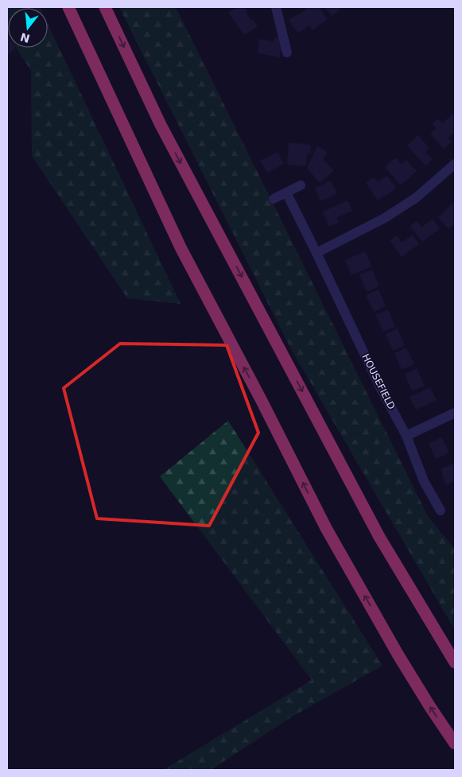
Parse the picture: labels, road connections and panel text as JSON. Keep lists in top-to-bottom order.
{
  "streets": {
    "street": ["HOUSEFIELD"]
  },
  "north": "bottom"
}
